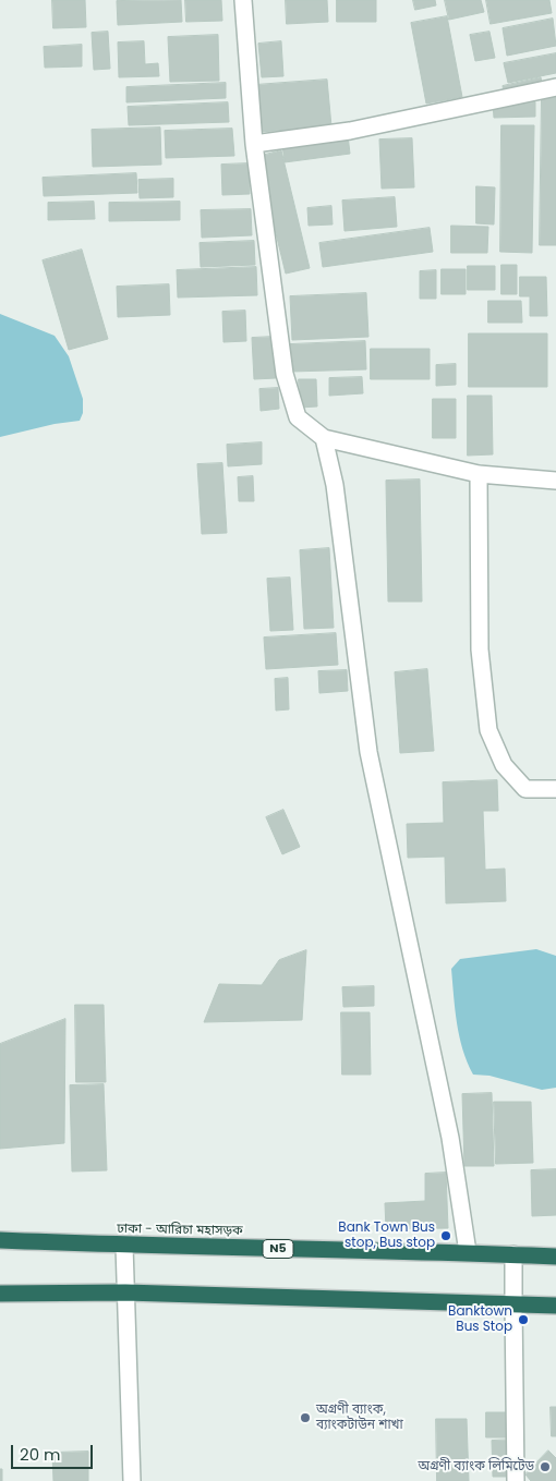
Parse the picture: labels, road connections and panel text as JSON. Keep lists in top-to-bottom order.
{
  "streets": {
    "highway": ["ঢাকা - আরিচা মহাসড়ক", "N5"]
  },
  "places": [
    "Bank Town Bus stop, Bus stop",
    "Banktown Bus Stop",
    "অগ্রণী ব্যাংক, ব্যাংকটাউন শাখা",
    "অগ্রণী ব্যাংক লিমিটেড"
  ],
  "scale_bar": "20 m"
}
